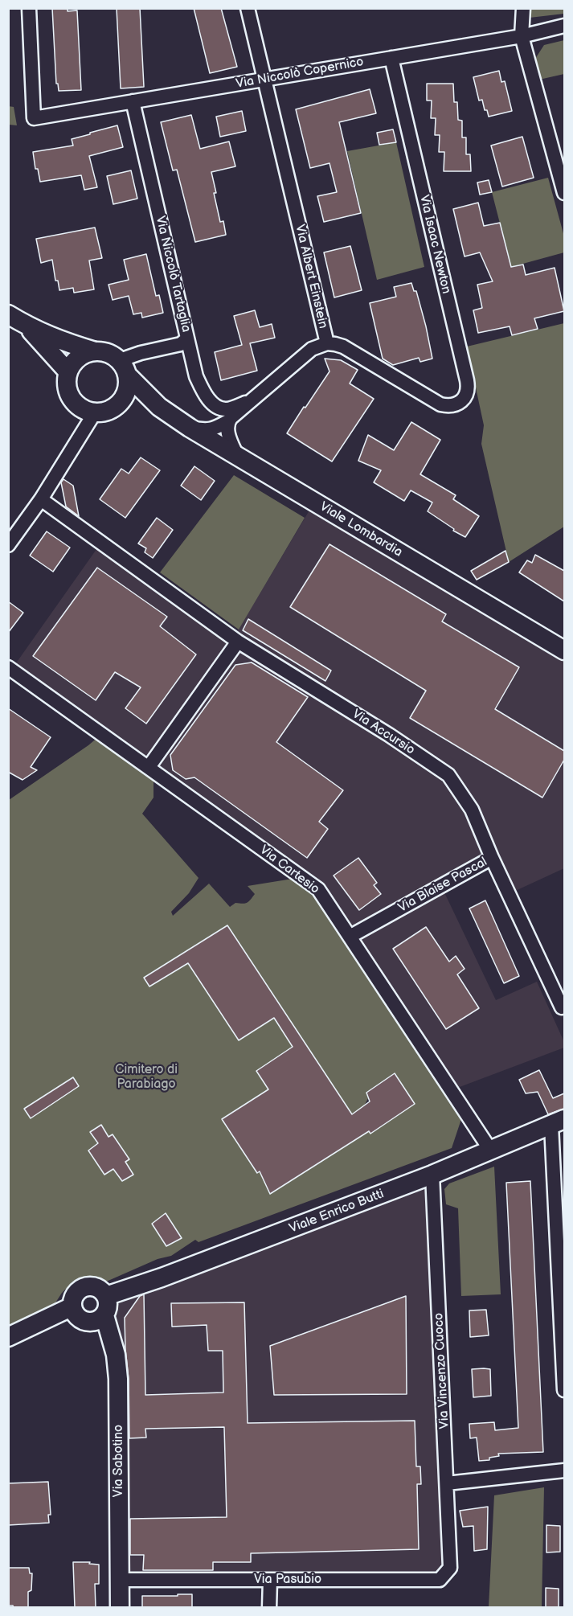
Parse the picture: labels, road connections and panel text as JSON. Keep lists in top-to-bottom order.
{
  "streets": {
    "street": [
      "Via Niccolò Copernico",
      "Via Isaac Newton",
      "Via Niccolò Tartaglia",
      "Via Albert Einstein",
      "Viale Lombardia",
      "Via Accursio",
      "Via Cartesio",
      "Via Blaise Pascal",
      "Viale Enrico Butti",
      "Via Vincenzo Cuoco",
      "Via Sabotino",
      "Via Pasubio"
    ]
  },
  "crossings": [
    ["Via Niccolò Copernico", "Via Isaac Newton"],
    ["Via Niccolò Copernico", "Via Niccolò Tartaglia"],
    ["Via Niccolò Copernico", "Via Albert Einstein"],
    ["Via Isaac Newton", "Via Albert Einstein"],
    ["Via Niccolò Tartaglia", "Via Albert Einstein"],
    ["Via Accursio", "Via Blaise Pascal"],
    ["Via Cartesio", "Via Blaise Pascal"],
    ["Via Cartesio", "Viale Enrico Butti"],
    ["Viale Enrico Butti", "Via Vincenzo Cuoco"],
    ["Viale Enrico Butti", "Via Sabotino"],
    ["Via Vincenzo Cuoco", "Via Pasubio"],
    ["Via Sabotino", "Via Pasubio"]
  ],
  "parks": ["Cimitero di Parabiago"]
}
